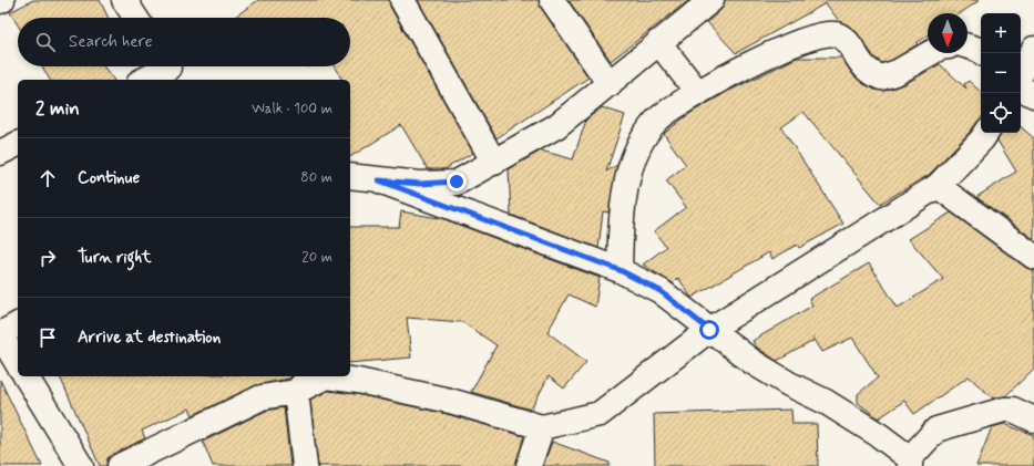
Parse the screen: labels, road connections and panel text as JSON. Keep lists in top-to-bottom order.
{
  "north": "bottom",
  "page": {
    "map_buttons": ["+", "−"],
    "search": "Search here",
    "heading": ["2 min", "Walk · 100 m"],
    "list": [
      ["Continue", "80 m"],
      ["Turn right", "20 m"],
      "Arrive at destination"
    ]
  }
}
